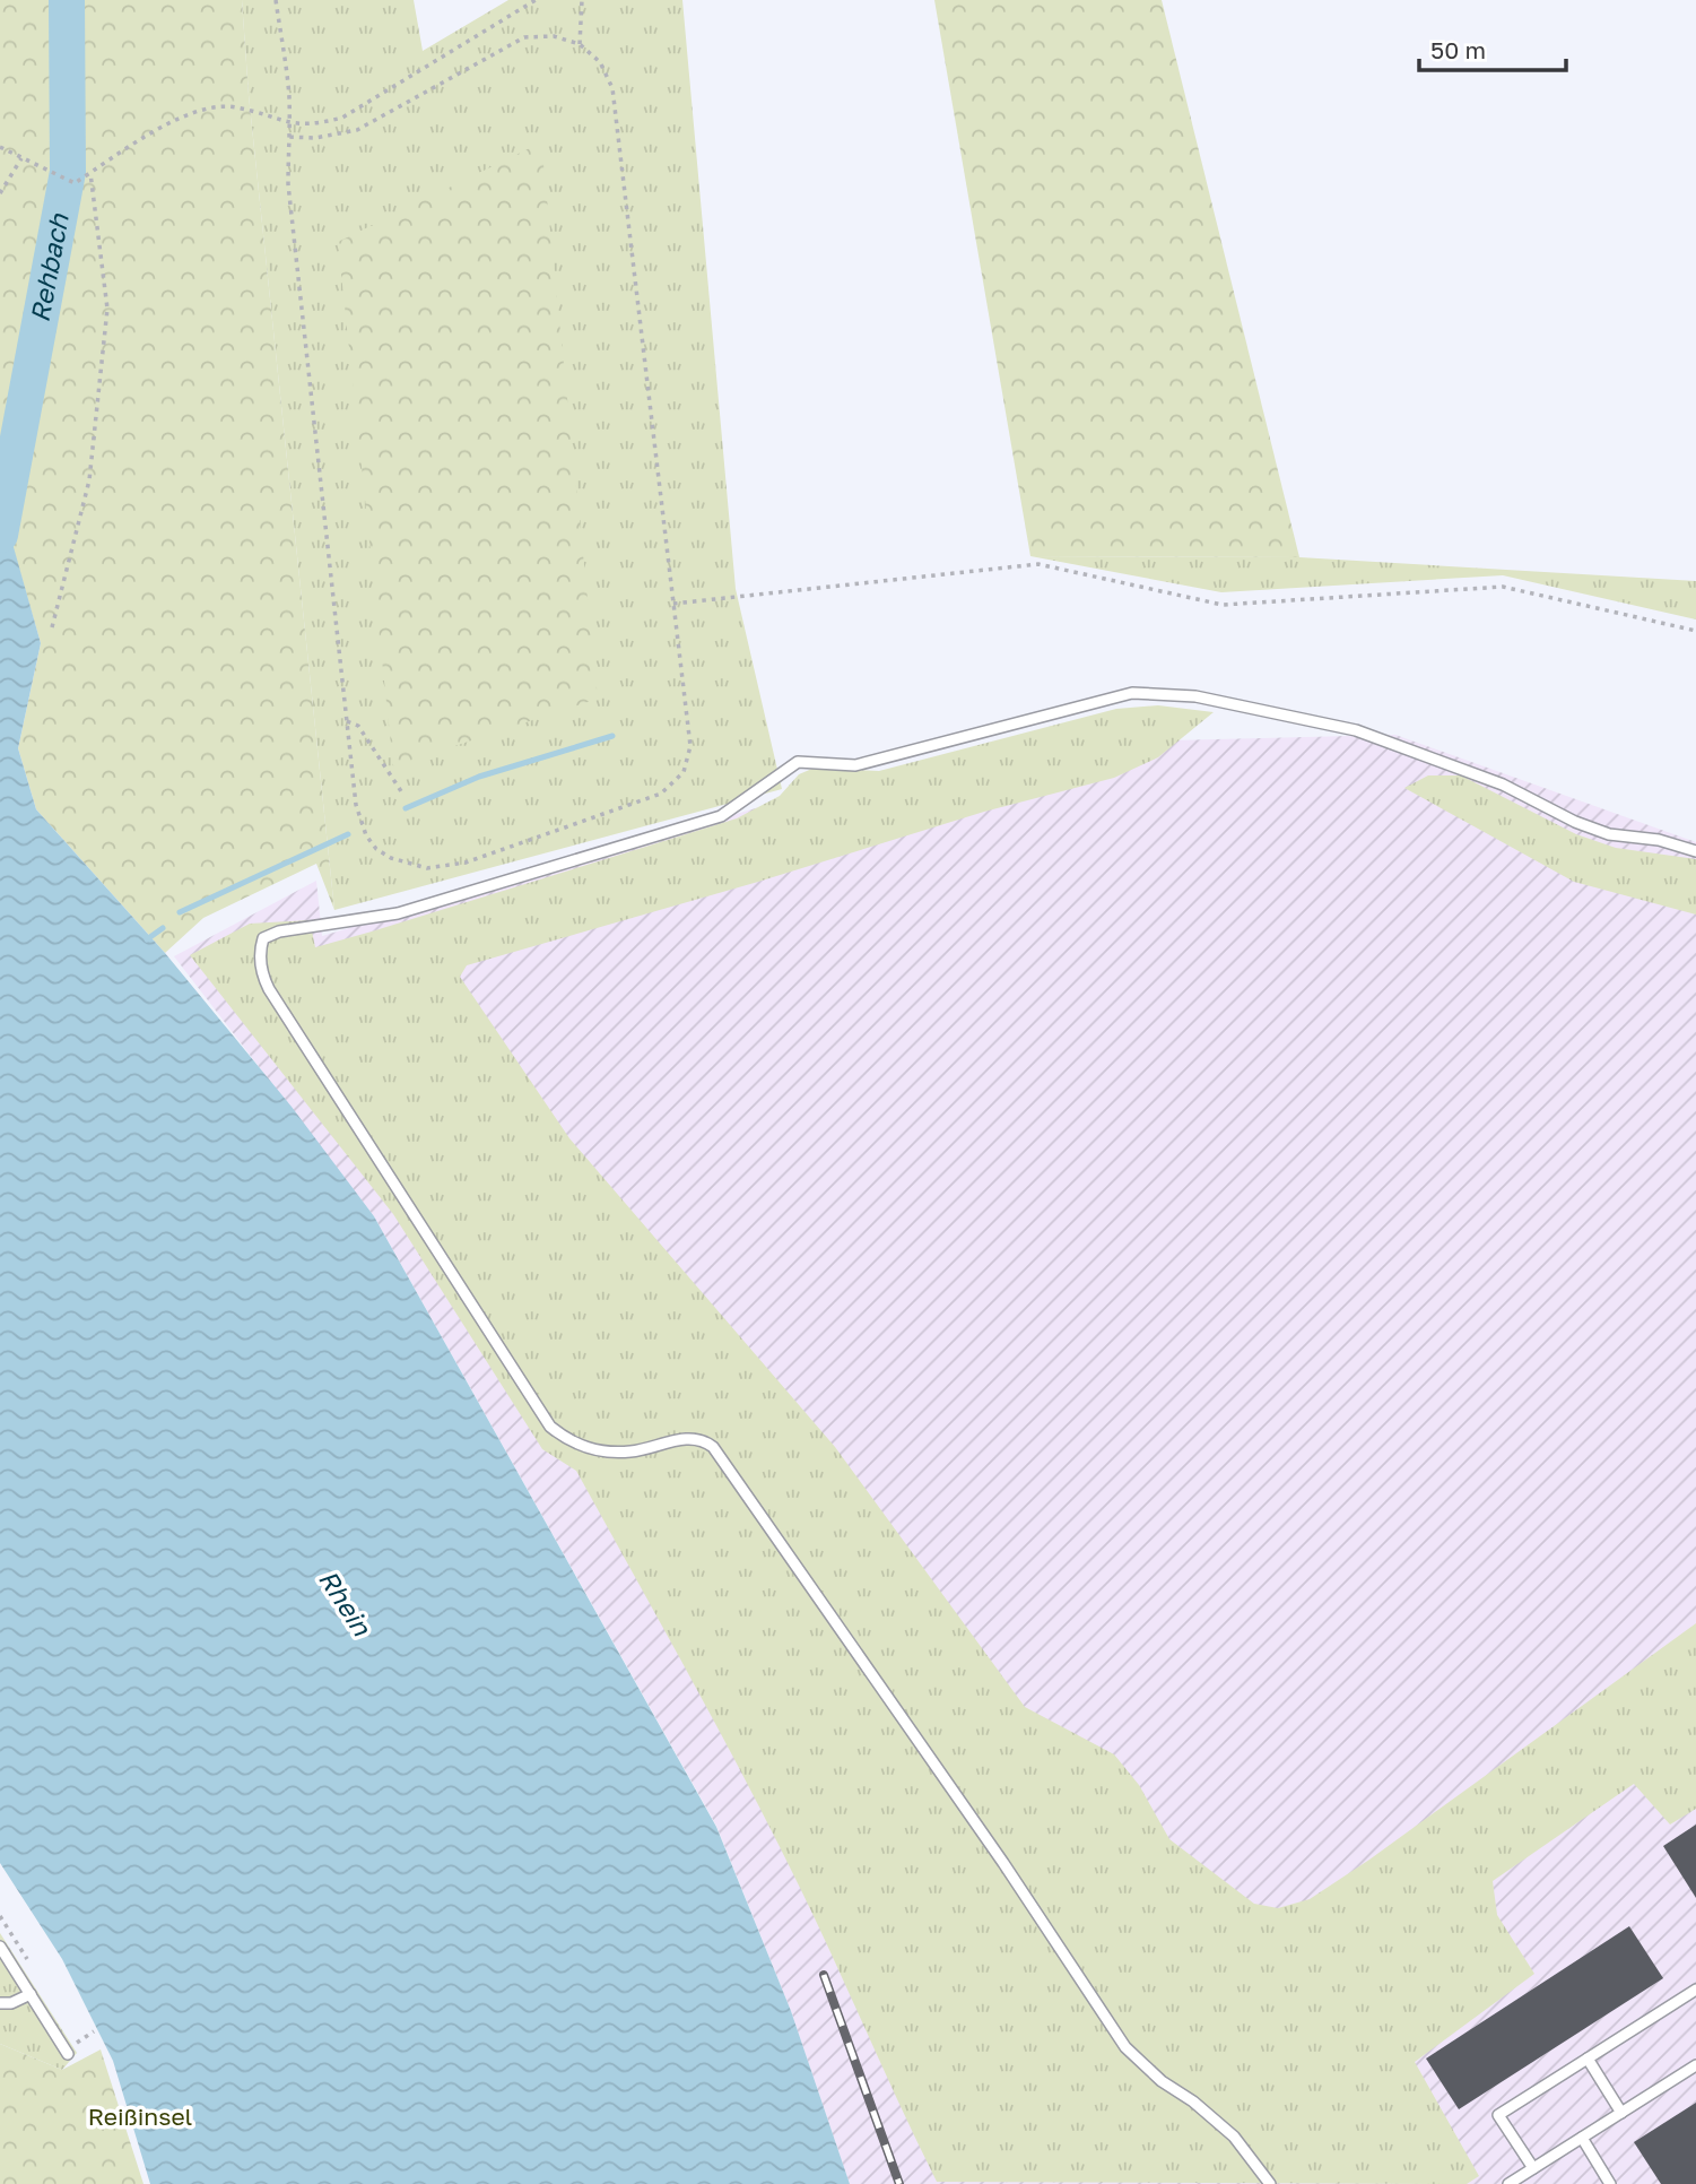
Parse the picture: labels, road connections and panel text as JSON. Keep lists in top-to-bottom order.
{
  "water": ["Rehbach", "Rhein"],
  "parks": ["Reißinsel"],
  "scale_bar": "50 m"
}
